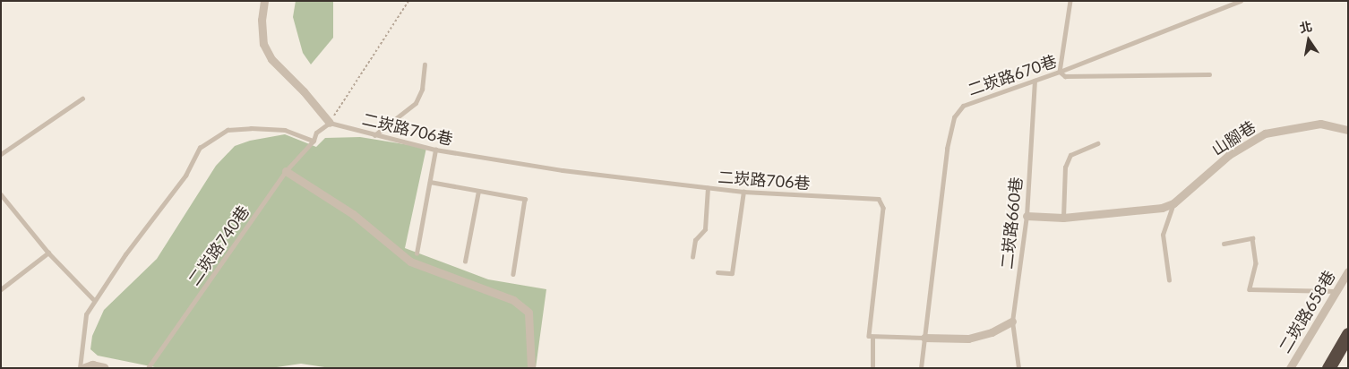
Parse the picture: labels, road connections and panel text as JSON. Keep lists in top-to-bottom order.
{
  "streets": {
    "street": ["山腳巷", "二崁路658巷"],
    "lane": [
      "二崁路670巷",
      "二崁路706巷",
      "二崁路660巷",
      "二崁路740巷"
    ]
  },
  "crossings": [
    ["二崁路670巷", "二崁路660巷"],
    ["山腳巷", "二崁路660巷"]
  ],
  "north": "top"
}
